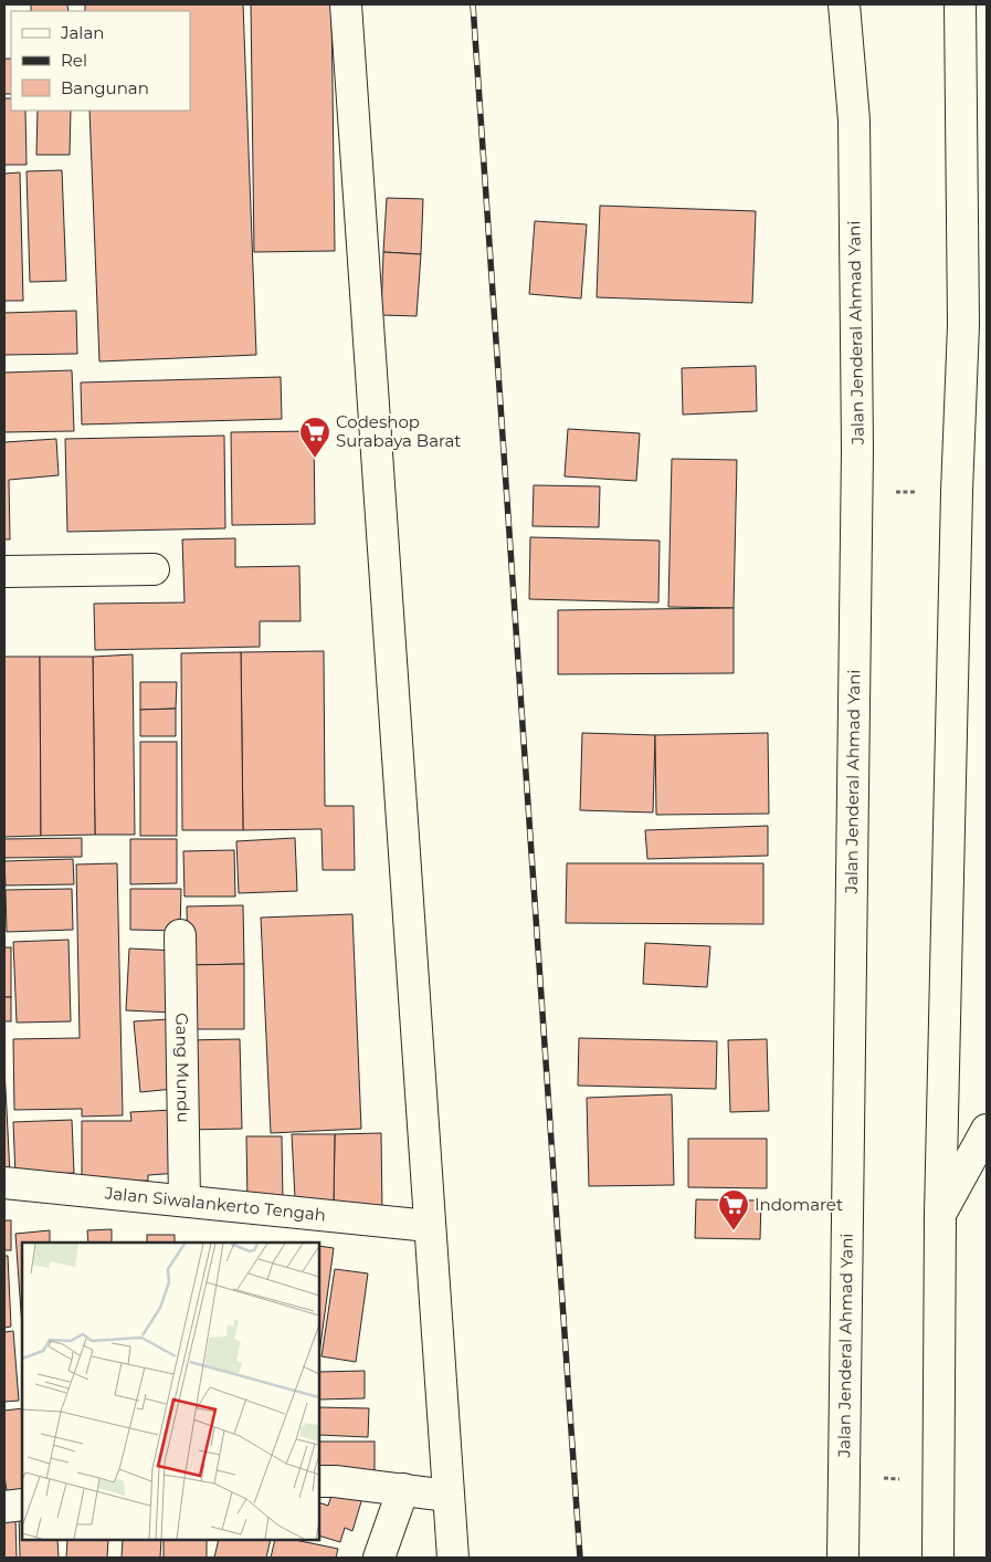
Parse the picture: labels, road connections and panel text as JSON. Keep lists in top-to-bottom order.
{
  "streets": {
    "main road": ["Jalan Jenderal Ahmad Yani", "Gang Mundu", "Jalan Siwalankerto Tengah"]
  },
  "crossings": [
    ["Gang Mundu", "Jalan Siwalankerto Tengah"]
  ],
  "places": {
    "supermarket": ["Codeshop Surabaya Barat", "Indomaret"]
  },
  "legend": ["Jalan", "Rel", "Bangunan"]
}
